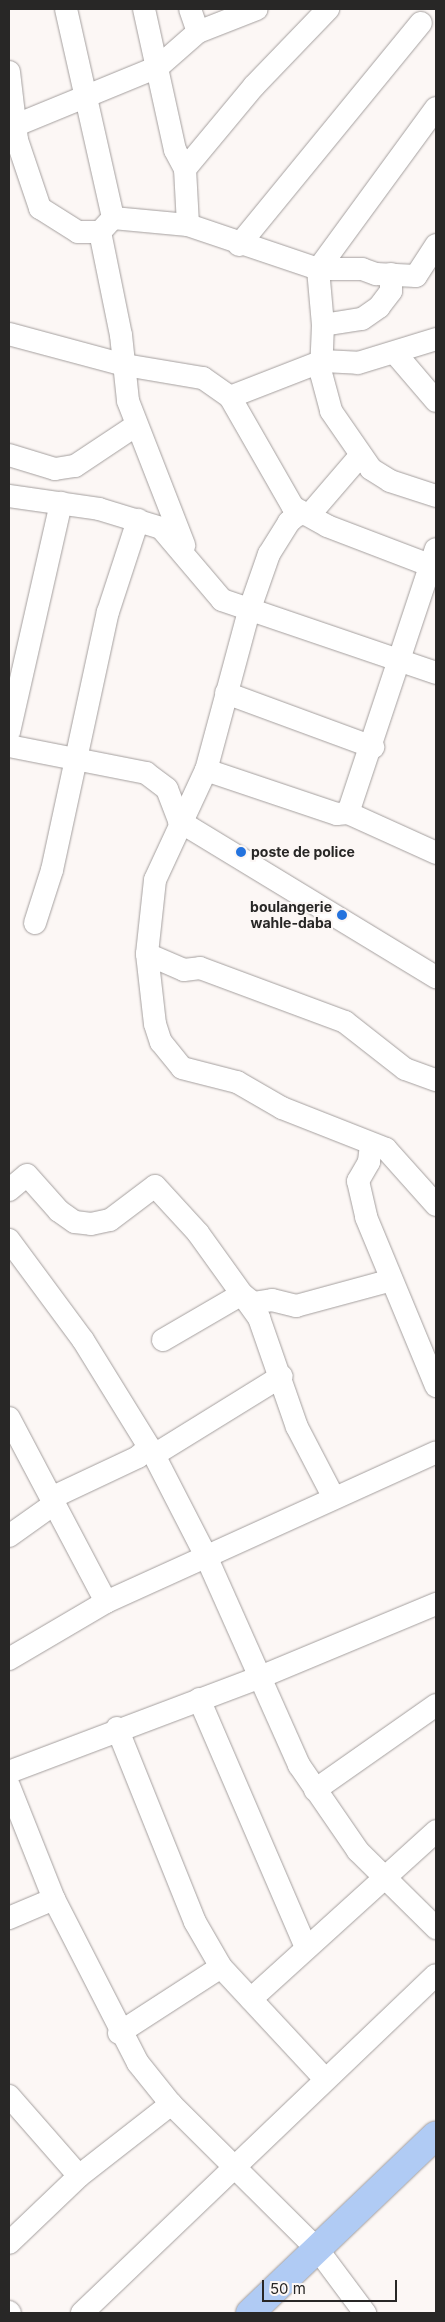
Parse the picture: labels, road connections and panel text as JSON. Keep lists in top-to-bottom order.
{
  "places": ["poste de police", "boulangerie wahle-daba"],
  "scale_bar": "50 m"
}
